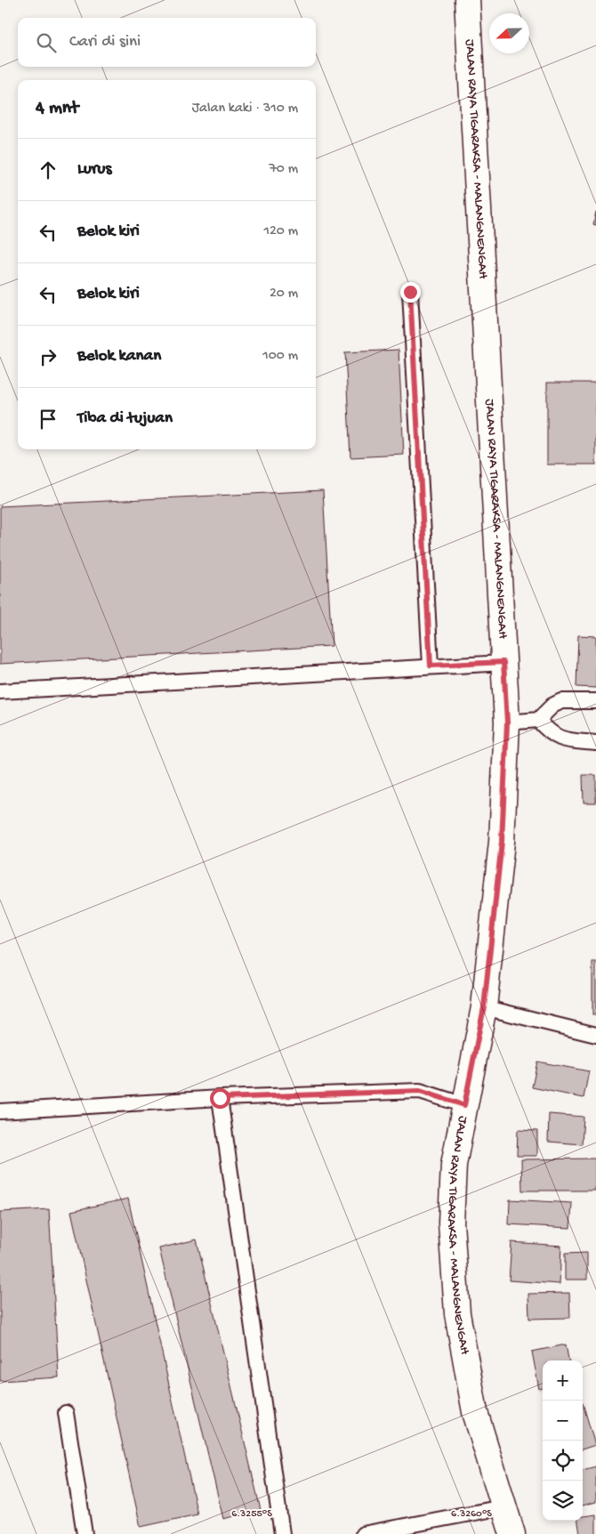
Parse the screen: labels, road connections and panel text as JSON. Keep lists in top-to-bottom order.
{
  "streets": {
    "main road": ["JALAN RAYA TIGARAKSA - MALANGNENGAH"]
  },
  "north": "left",
  "page": {
    "search": "Cari di sini",
    "heading": ["4 mnt", "Jalan kaki · 310 m"],
    "list": [
      ["Lurus", "70 m"],
      ["Belok kiri", "120 m"],
      ["Belok kiri", "20 m"],
      ["Belok kanan", "100 m"],
      "Tiba di tujuan"
    ],
    "map_buttons": ["+", "−"]
  },
  "coordinates": ["6.3255°S", "6.3260°S"]
}
